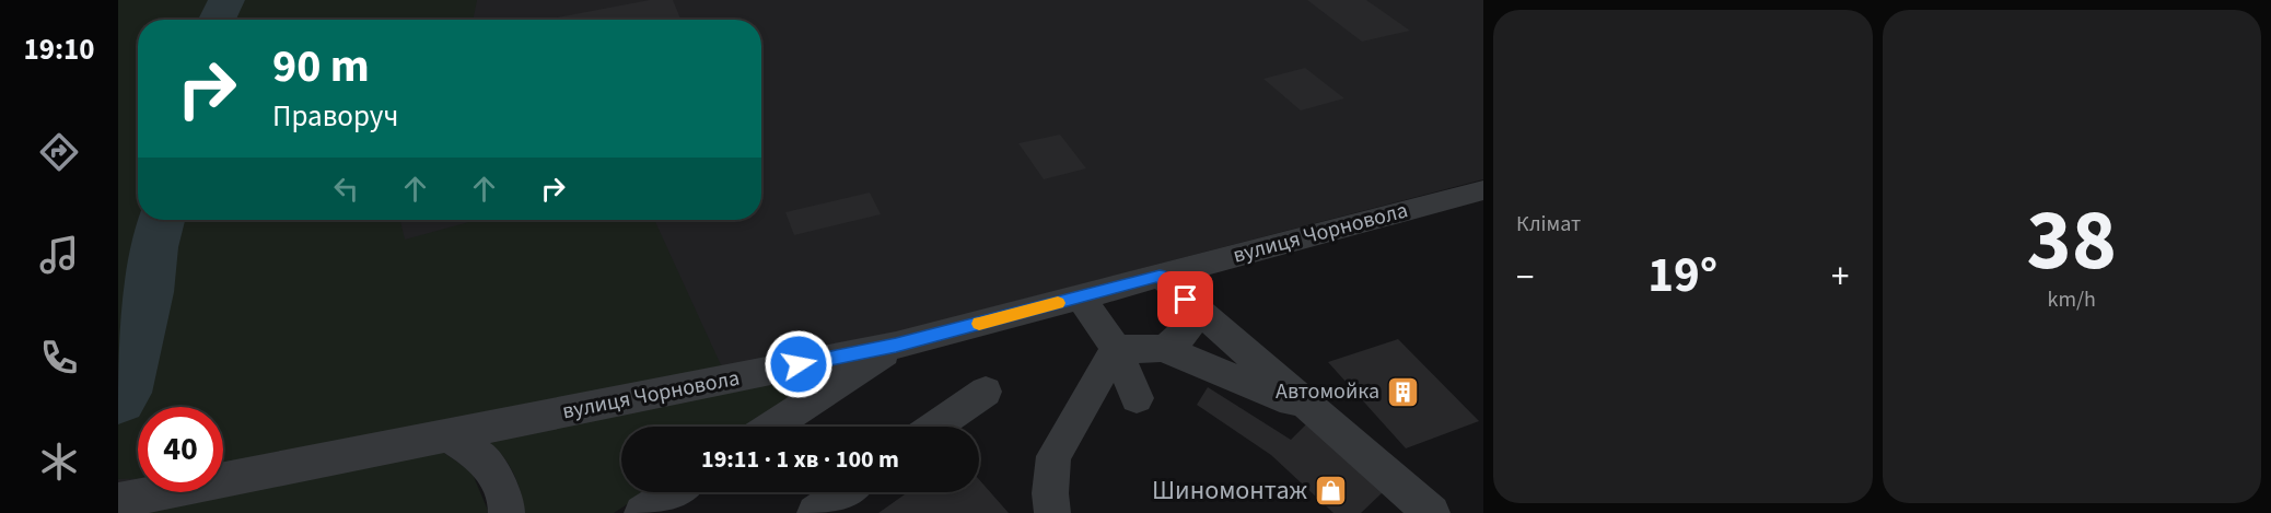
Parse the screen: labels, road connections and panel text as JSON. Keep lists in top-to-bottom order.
{
  "streets": {
    "street": ["вулиця Чорновола"]
  },
  "places": {
    "building": ["Автомойка"],
    "shop": ["Шиномонтаж"]
  },
  "page": {
    "tabs": "19:10",
    "tile": [
      "Клімат",
      ["38", "km/h"]
    ],
    "turn": ["90 m", "Праворуч"],
    "heat": ["−", "19°", "+"],
    "limit": "40",
    "trip": "19:11 · 1 хв · 100 m"
  }
}
